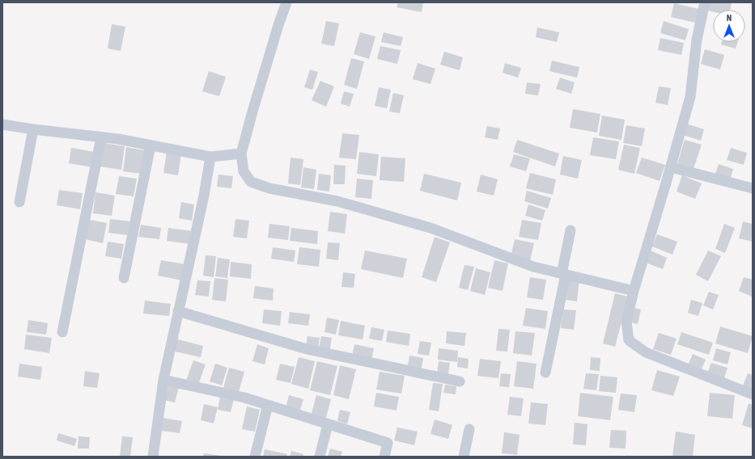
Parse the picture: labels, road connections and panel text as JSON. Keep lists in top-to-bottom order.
{
  "north": "top"
}
